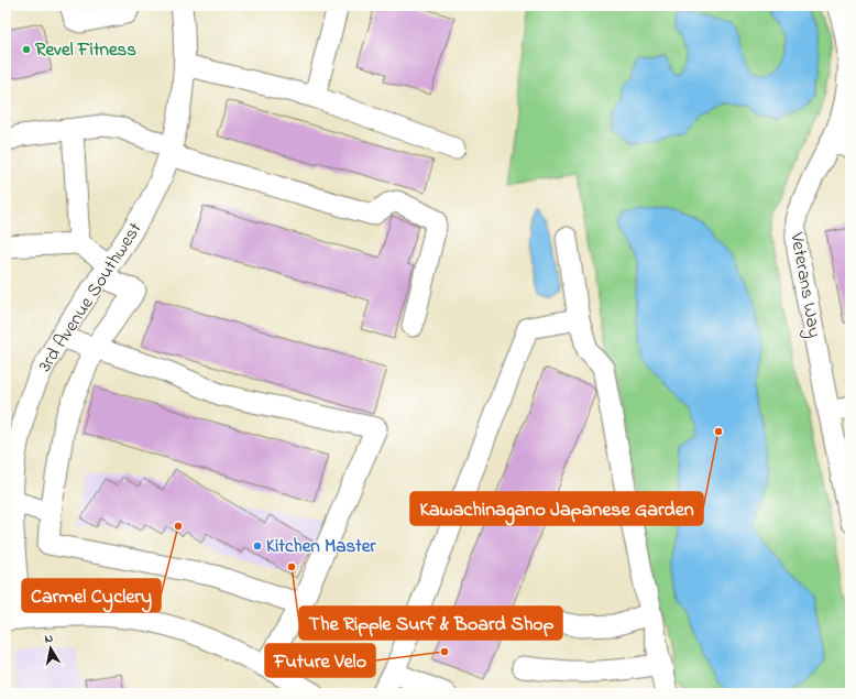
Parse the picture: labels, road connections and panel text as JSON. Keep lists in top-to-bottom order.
{
  "streets": {
    "street": ["Veterans Way", "3rd Avenue Southwest"]
  },
  "places": [
    "Revel Fitness",
    "Kawachinagano Japanese Garden",
    "Carmel Cyclery",
    "Kitchen Master",
    "The Ripple Surf & Board Shop",
    "Future Velo"
  ],
  "north": "top"
}
